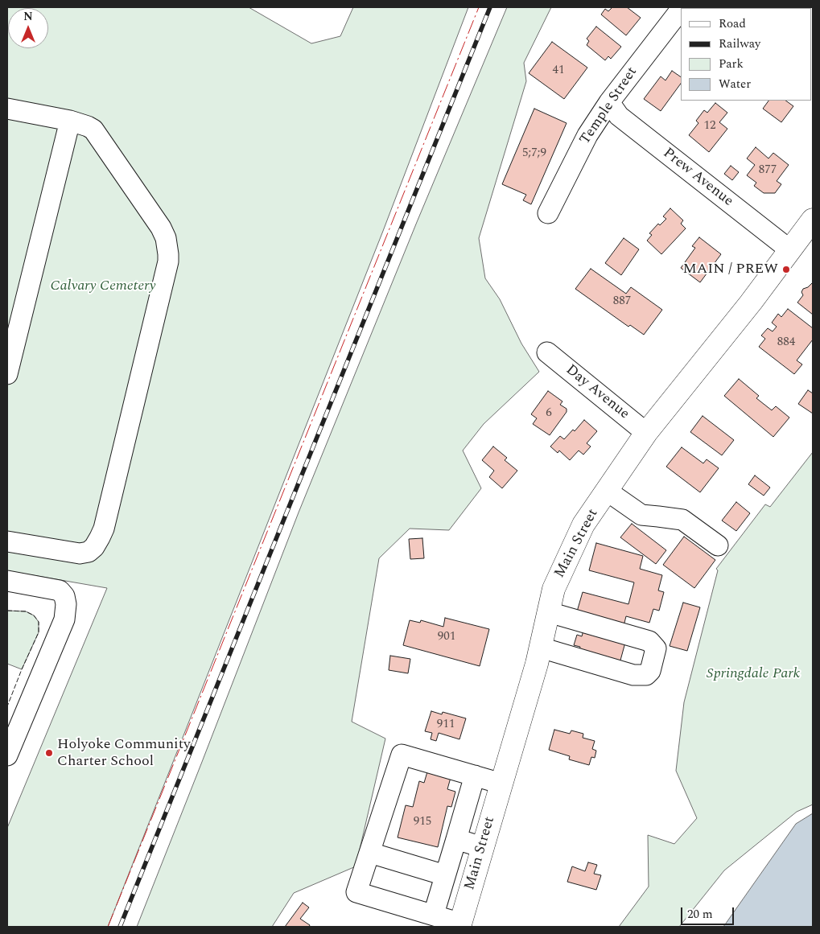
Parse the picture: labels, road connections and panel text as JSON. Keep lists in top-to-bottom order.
{
  "streets": {
    "main road": ["Main Street"],
    "street": ["Temple Street", "Prew Avenue", "Day Avenue"]
  },
  "crossings": [
    ["Temple Street", "Prew Avenue"],
    ["Prew Avenue", "Main Street"],
    ["Day Avenue", "Main Street"]
  ],
  "parks": ["Calvary Cemetery", "Springdale Park"],
  "places": ["MAIN / PREW", "Holyoke Community Charter School"],
  "house_numbers": [
    "41",
    "12",
    "5;7;9",
    "877",
    "887",
    "884",
    "6",
    "901",
    "911",
    "915"
  ],
  "legend": [
    "Road",
    "Railway",
    "Park",
    "Water"
  ],
  "scale_bar": "20 m",
  "north": "top"
}
